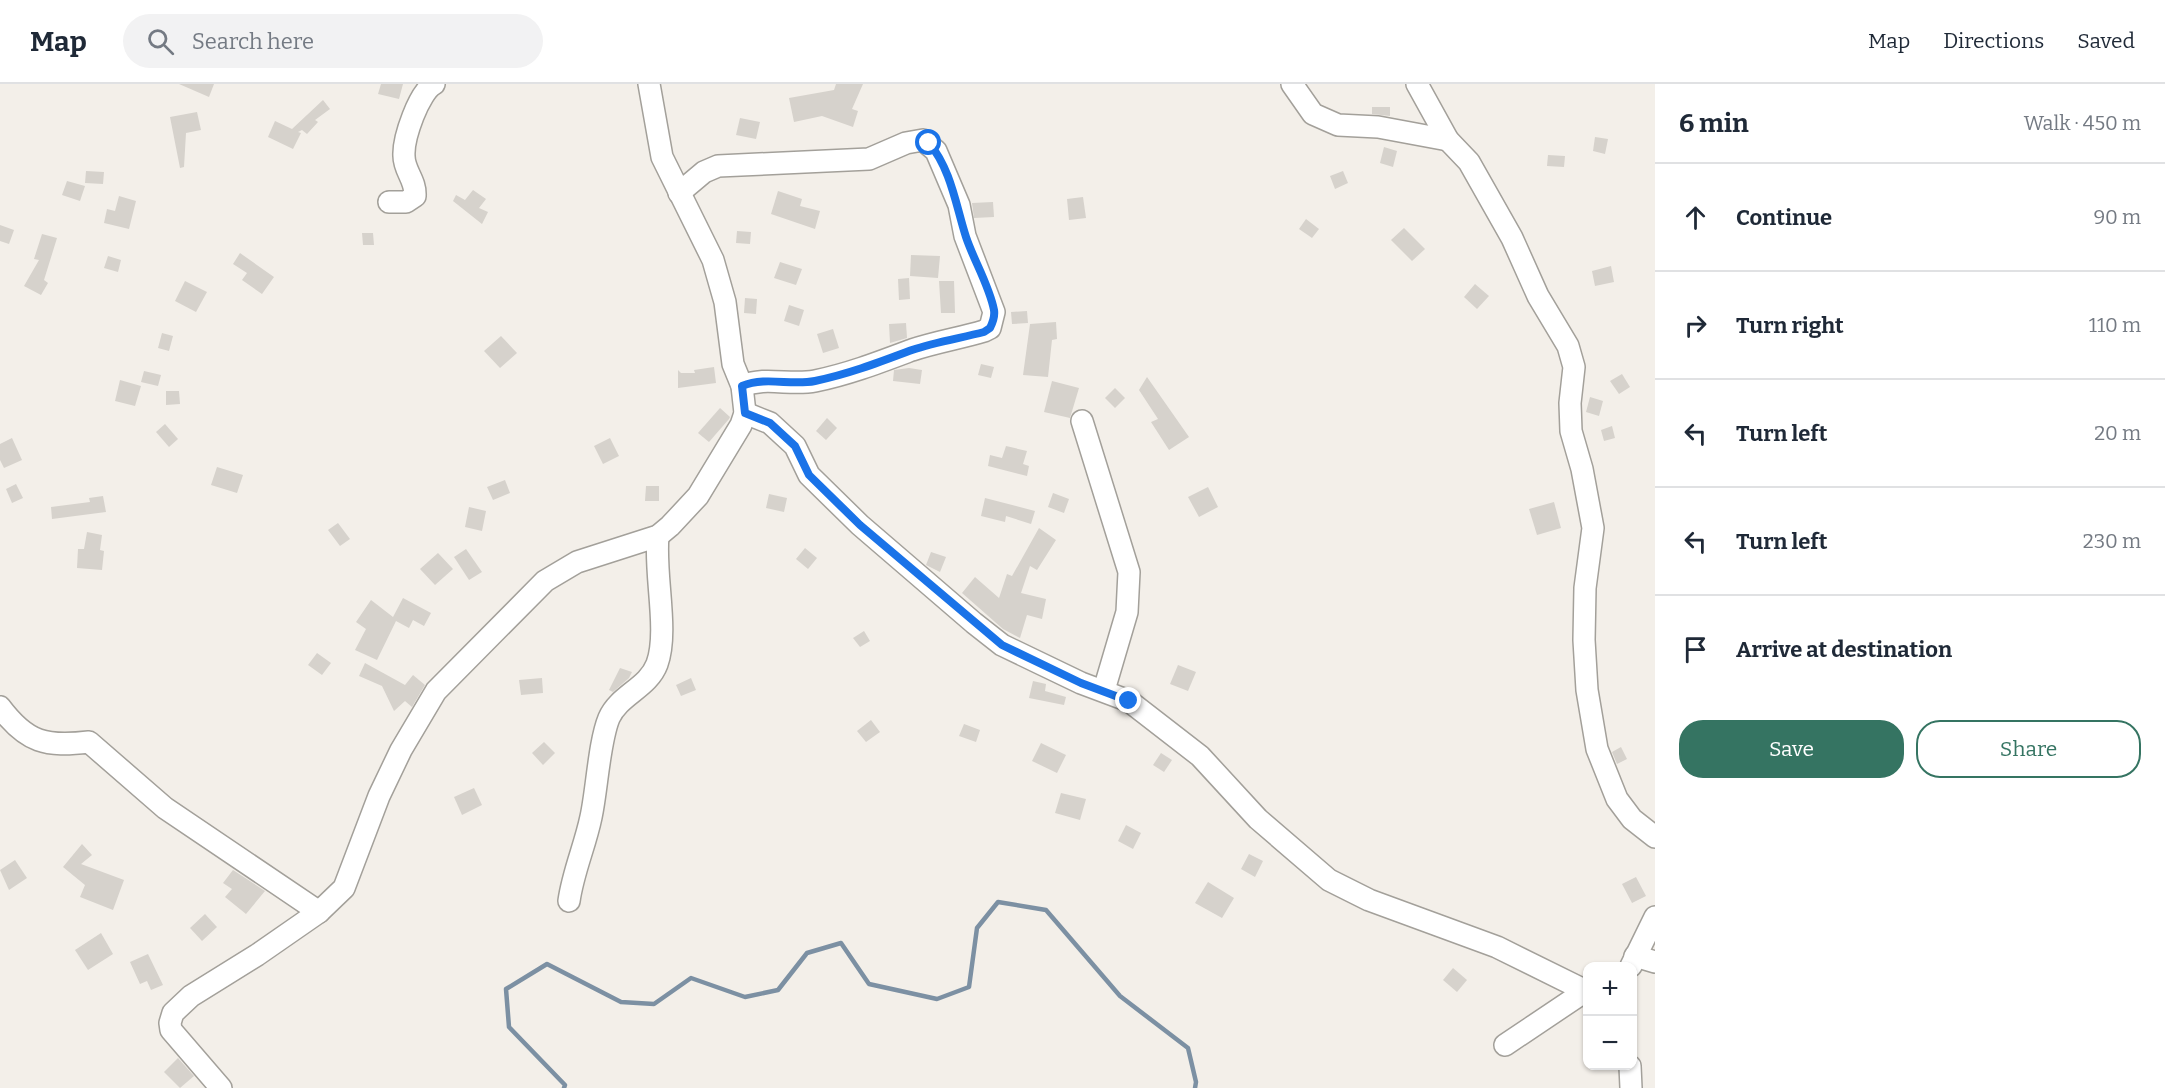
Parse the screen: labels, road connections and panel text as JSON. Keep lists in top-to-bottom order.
{
  "page": {
    "header": "Map",
    "search": "Search here",
    "nav": ["Map", "Directions", "Saved"],
    "heading": ["6 min", "Walk · 450 m"],
    "list": [
      ["Continue", "90 m"],
      ["Turn right", "110 m"],
      ["Turn left", "20 m"],
      ["Turn left", "230 m"],
      "Arrive at destination"
    ],
    "buttons": ["Save", "Share"],
    "map_buttons": ["+", "−"]
  }
}
